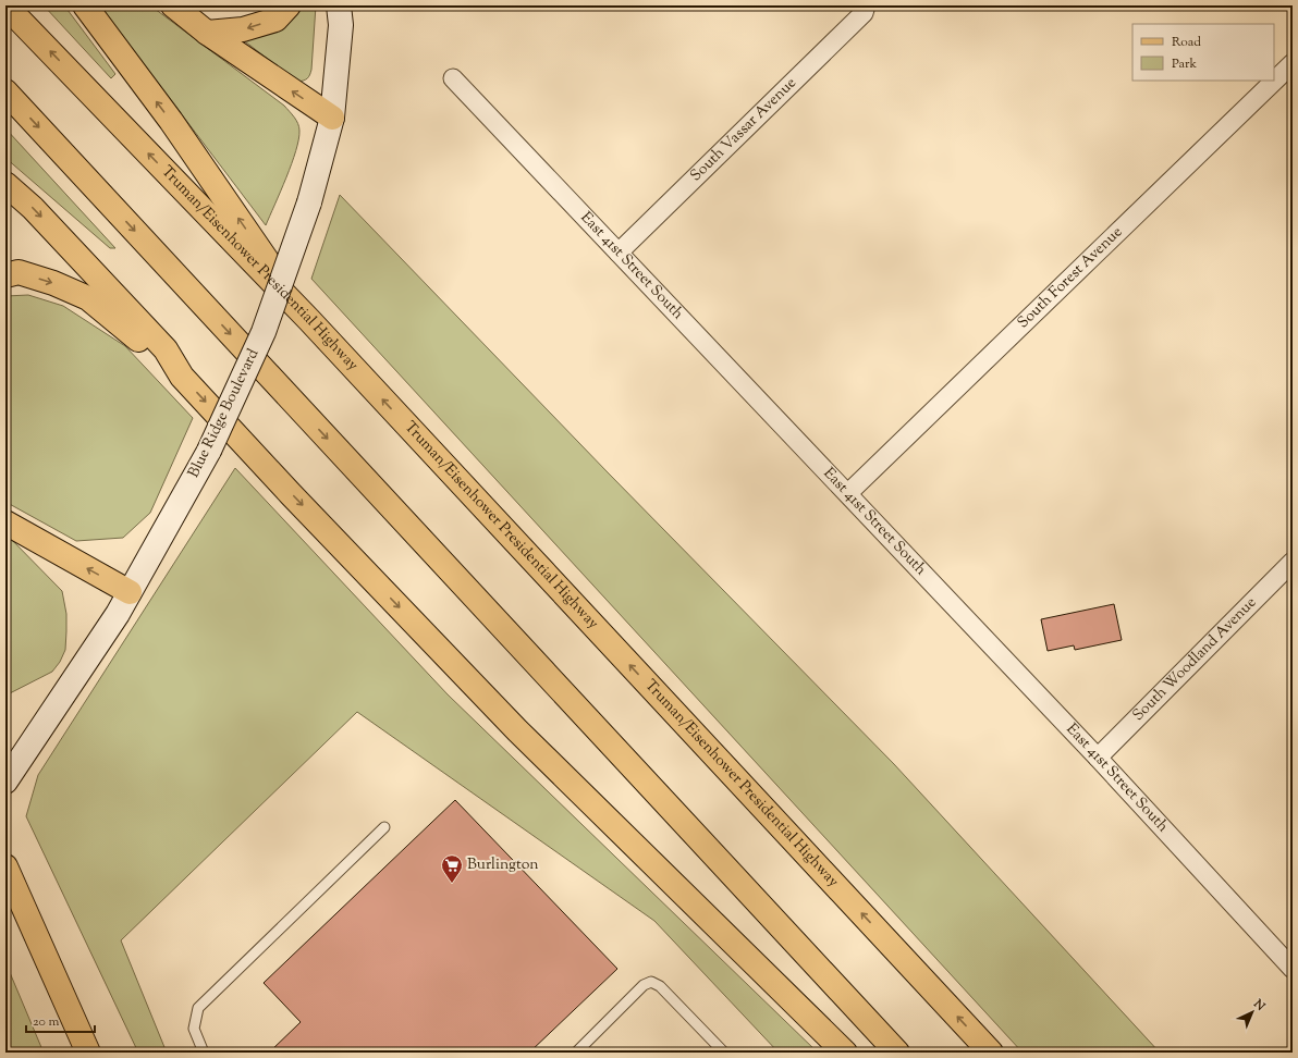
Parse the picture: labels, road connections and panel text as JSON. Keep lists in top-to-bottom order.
{
  "streets": {
    "main road": ["Truman/Eisenhower Presidential Highway"],
    "street": [
      "South Vassar Avenue",
      "East 41st Street South",
      "South Forest Avenue",
      "Blue Ridge Boulevard",
      "South Woodland Avenue"
    ]
  },
  "crossings": [
    ["South Vassar Avenue", "East 41st Street South"],
    ["East 41st Street South", "South Forest Avenue"],
    ["East 41st Street South", "South Woodland Avenue"]
  ],
  "places": {
    "supermarket": ["Burlington"]
  },
  "legend": ["Road", "Park"],
  "scale_bar": "20 m",
  "north": "top right"
}
